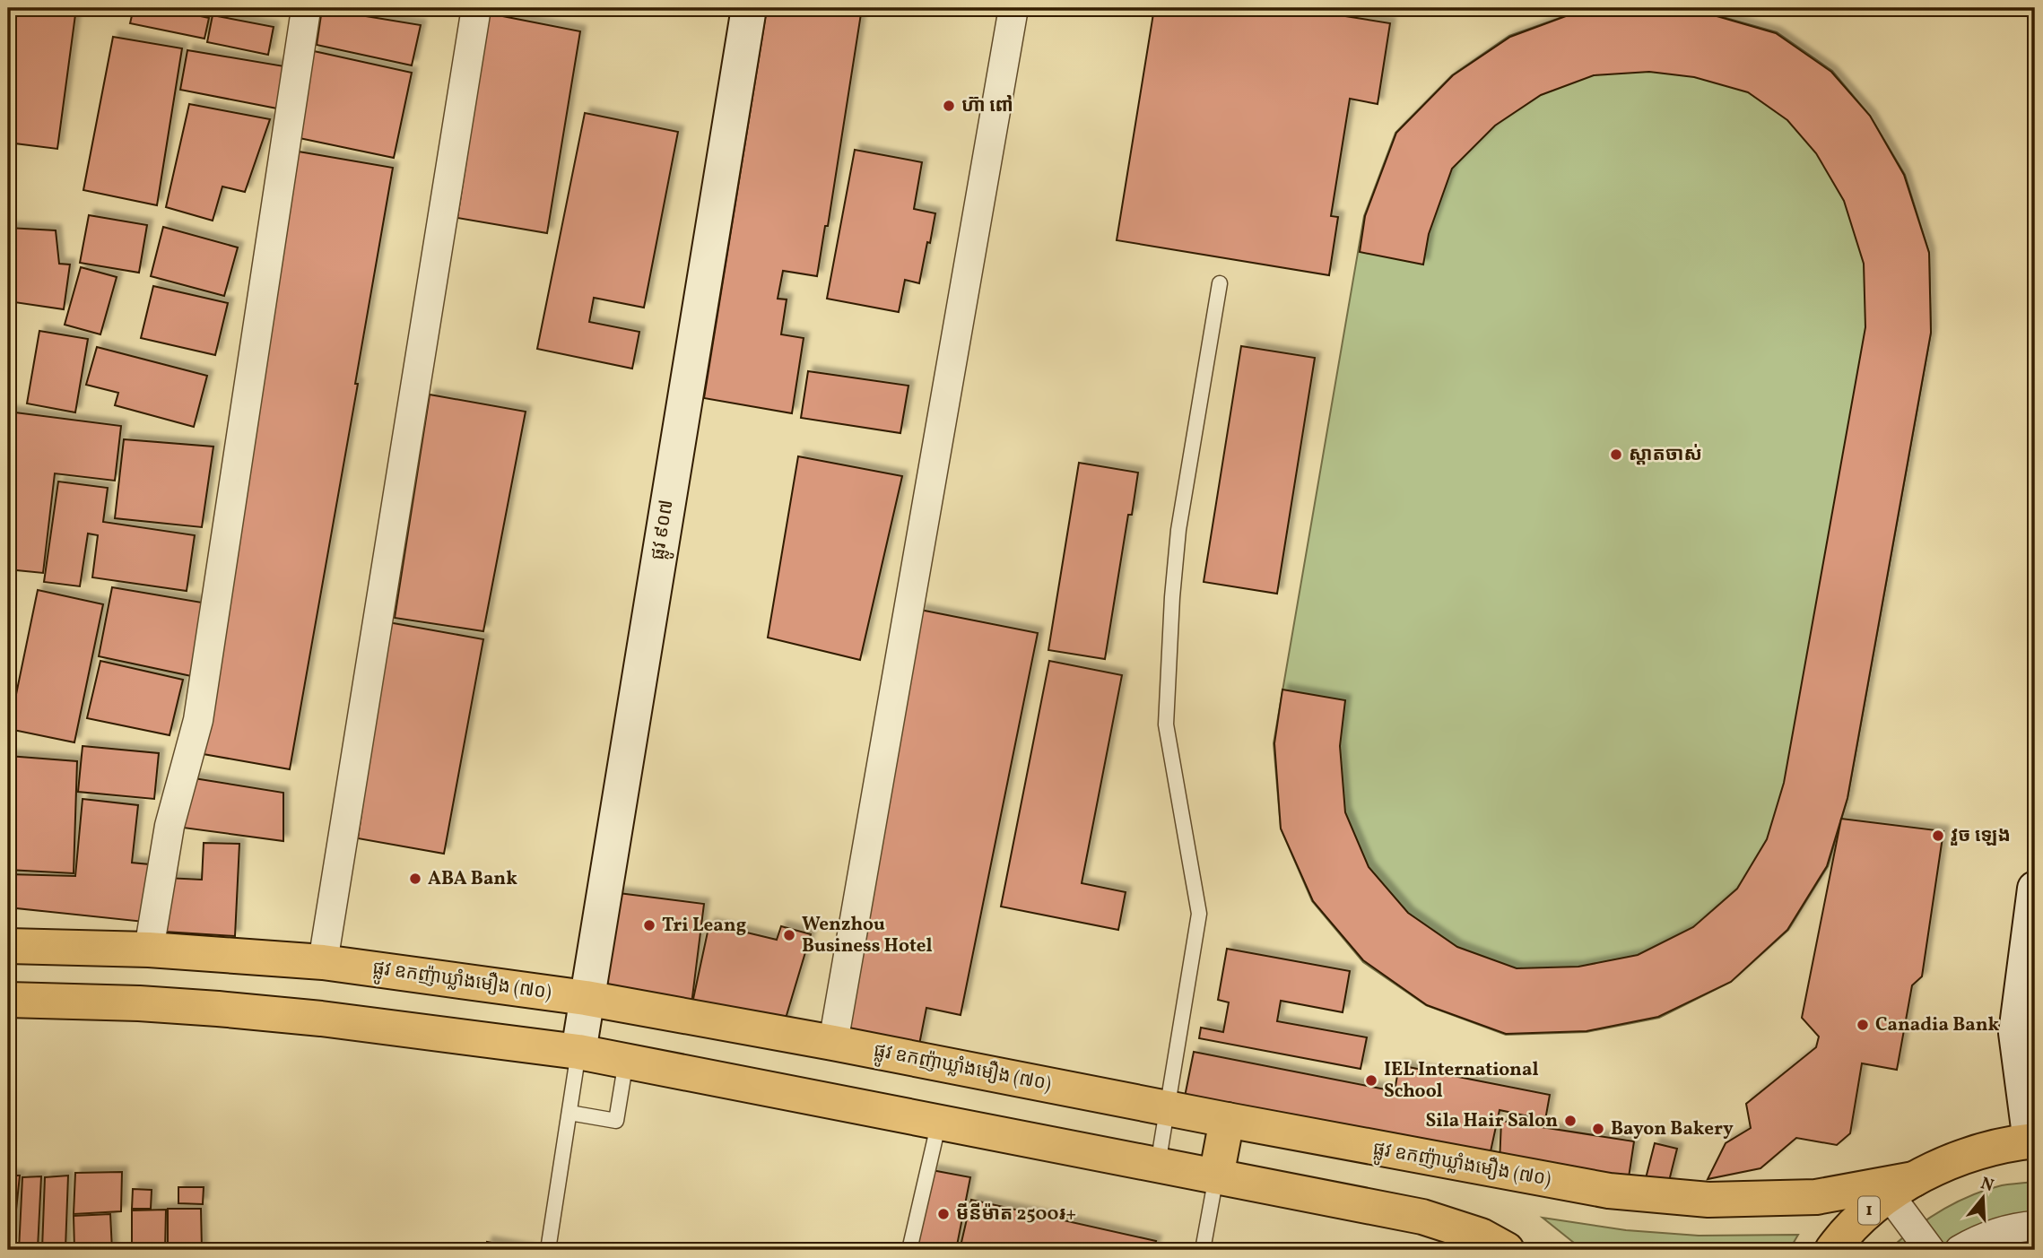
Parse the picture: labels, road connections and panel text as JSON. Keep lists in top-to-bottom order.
{
  "streets": {
    "main road": ["ផ្លូវ ឧកញ៉ាឃ្លាំងមឿង (៧០)", "1"],
    "street": ["ផ្លូវ ៩០៧"]
  },
  "crossings": [
    ["ផ្លូវ ៩០៧", "ផ្លូវ ឧកញ៉ាឃ្លាំងមឿង (៧០)"],
    ["ផ្លូវ ឧកញ៉ាឃ្លាំងមឿង (៧០)", "1"]
  ],
  "places": [
    "ហ៊ា ពៅ",
    "ស្ដាតចាស់",
    "វួច ឡេង",
    "ABA Bank",
    "Tri Leang",
    "Wenzhou Business Hotel",
    "Canadia Bank",
    "IEL International School",
    "Sila Hair Salon",
    "Bayon Bakery",
    "មីនីម៉ាត 2500៛+"
  ],
  "north": "top"
}
